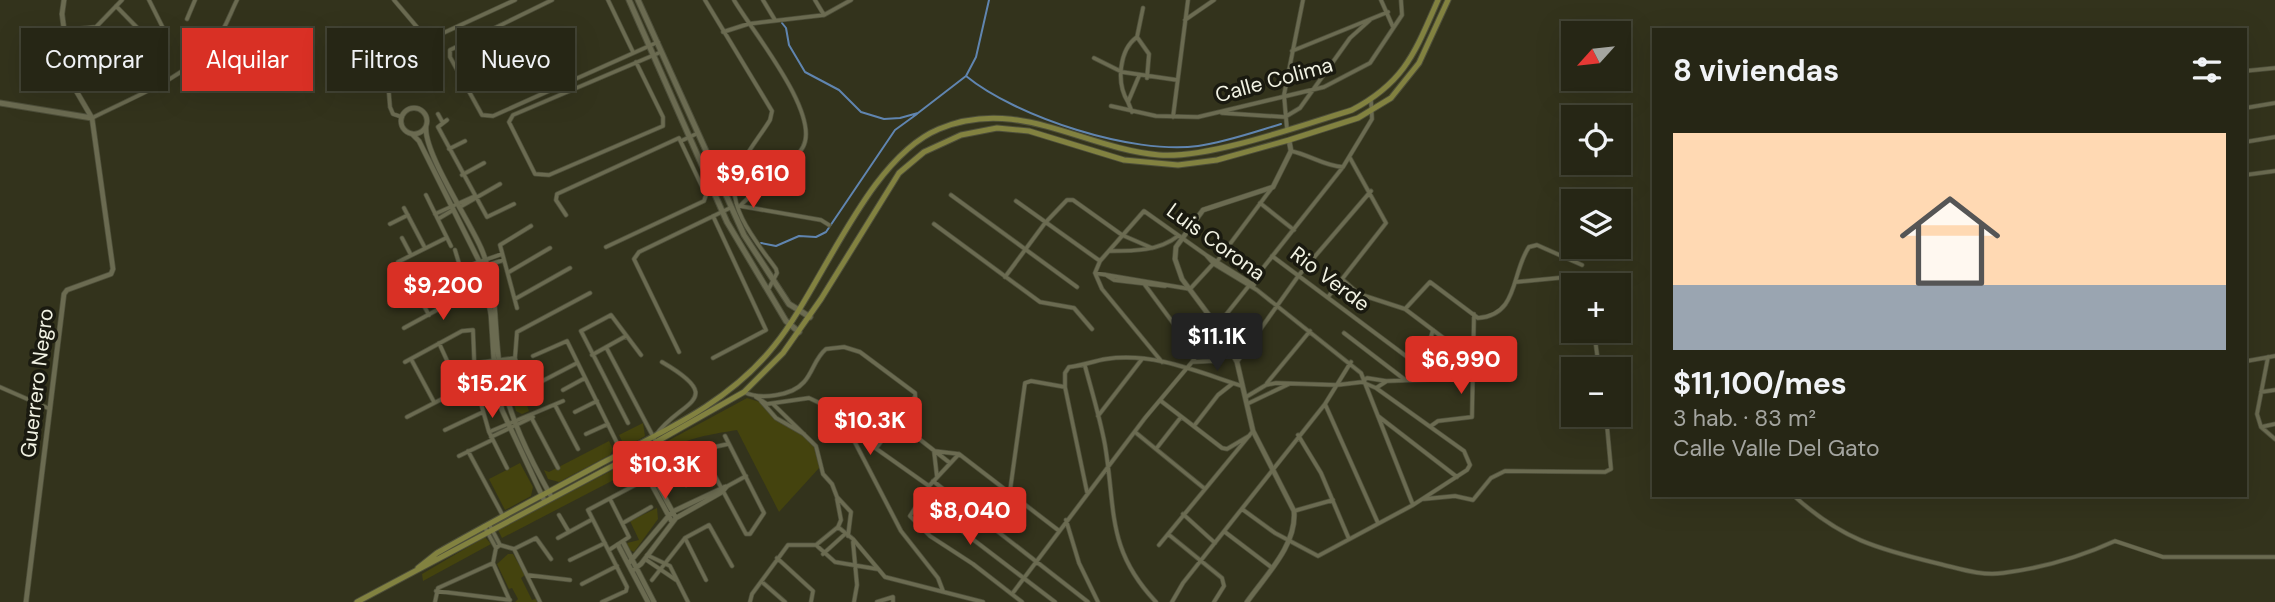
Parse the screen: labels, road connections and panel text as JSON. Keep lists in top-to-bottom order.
{
  "streets": {
    "street": [
      "Calle Colima",
      "Luis Corona",
      "Rio Verde",
      "Guerrero Negro"
    ]
  },
  "north": "bottom left",
  "page": {
    "map_buttons": ["+", "−"],
    "chip": [
      "Comprar",
      "Alquilar",
      "Filtros",
      "Nuevo"
    ],
    "heading": "8 viviendas",
    "list": [
      {
        "name": "$11,100/mes",
        "note": "3 hab. · 83 m² · Calle Valle Del Gato"
      }
    ],
    "price": [
      "$9,610",
      "$9,200",
      "$11.1K",
      "$6,990",
      "$15.2K",
      "$10.3K",
      "$10.3K",
      "$8,040"
    ]
  }
}
